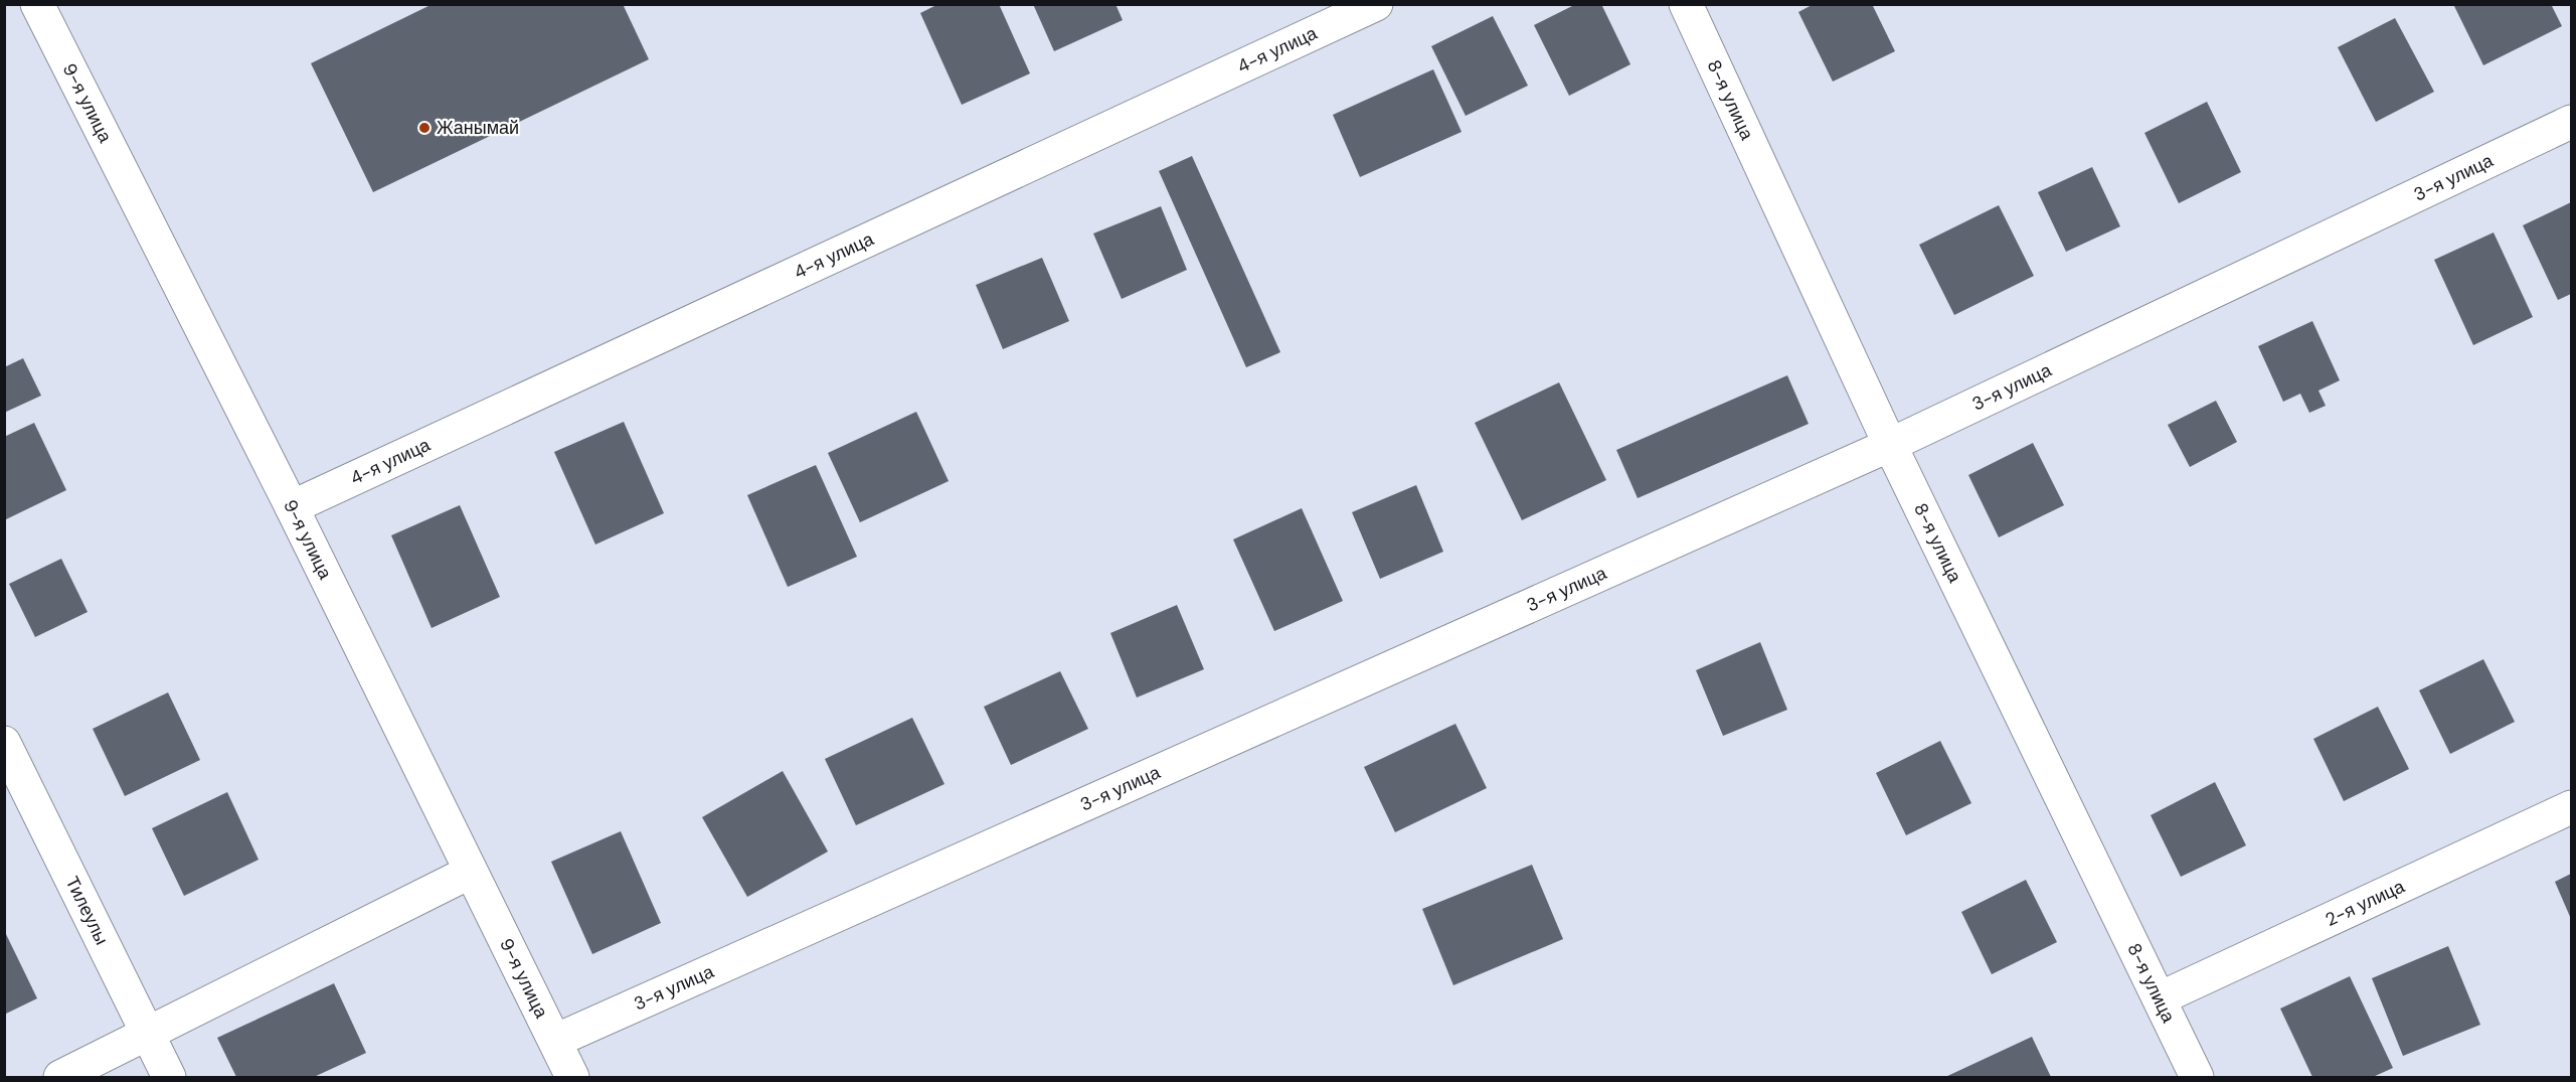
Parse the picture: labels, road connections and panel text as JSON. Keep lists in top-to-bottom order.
{
  "streets": {
    "street": [
      "4-я улица",
      "8-я улица",
      "9-я улица",
      "3-я улица",
      "2-я улица",
      "Тилеулы"
    ]
  },
  "crossings": [
    ["4-я улица", "9-я улица"],
    ["8-я улица", "3-я улица"],
    ["8-я улица", "2-я улица"],
    ["9-я улица", "3-я улица"]
  ],
  "places": ["Жанымай"]
}
